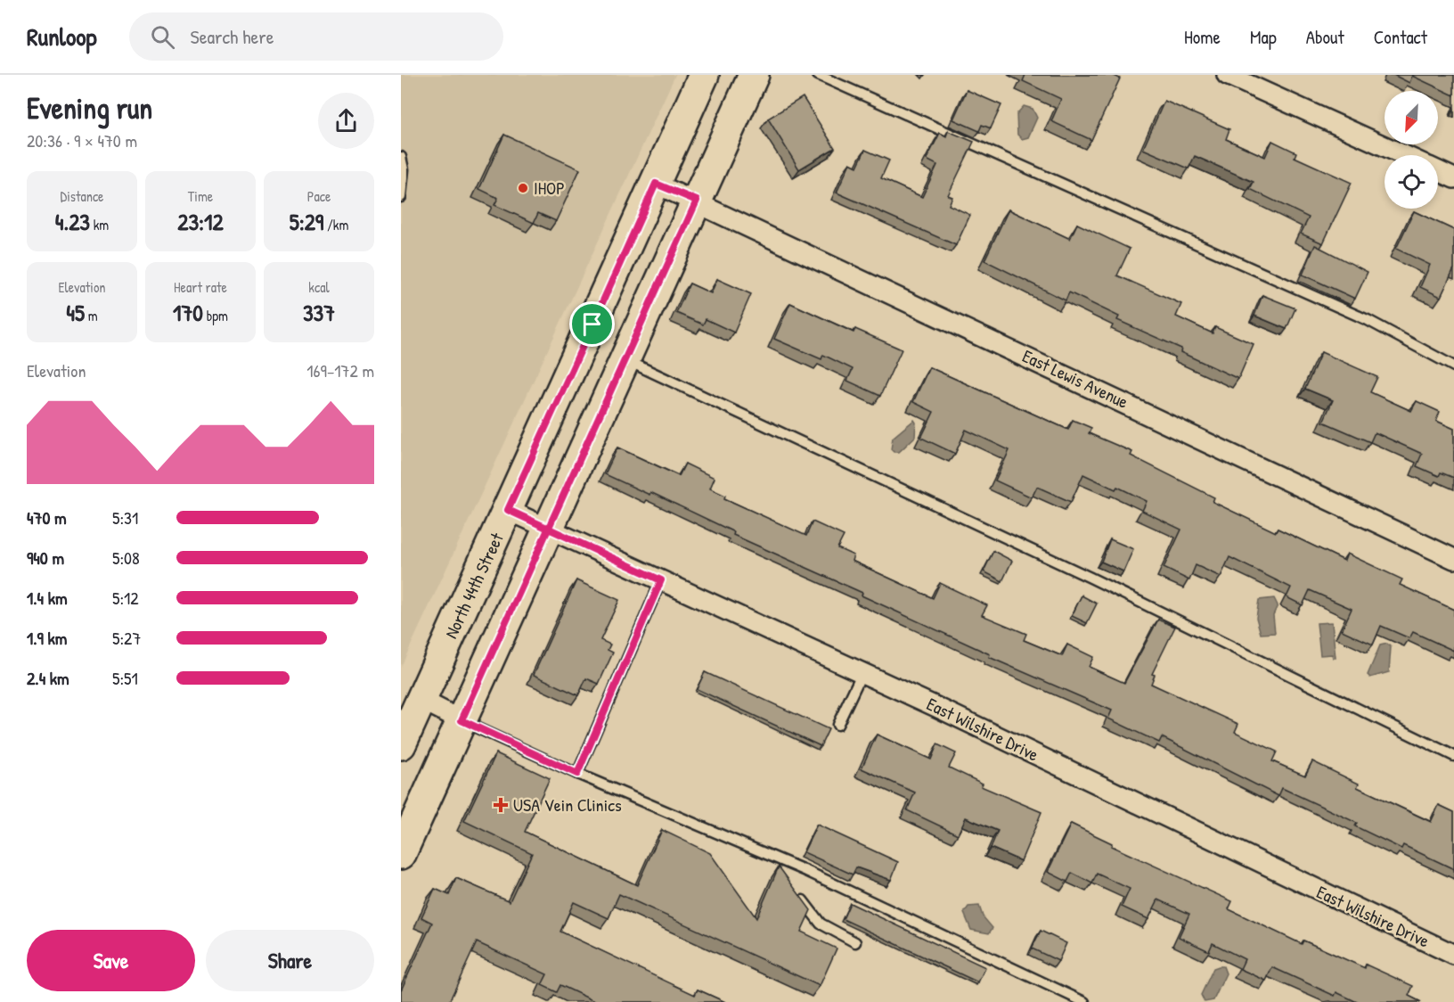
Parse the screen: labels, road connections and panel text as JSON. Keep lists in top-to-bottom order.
{
  "streets": {
    "main road": ["North 44th Street"],
    "street": ["East Lewis Avenue", "East Wilshire Drive"]
  },
  "crossings": [
    ["East Lewis Avenue", "North 44th Street"],
    ["North 44th Street", "East Wilshire Drive"]
  ],
  "places": {
    "other": ["IHOP"],
    "health": ["USA Vein Clinics"]
  },
  "north": "bottom left",
  "page": {
    "header": "Runloop",
    "search": "Search here",
    "nav": [
      "Home",
      "Map",
      "About",
      "Contact"
    ],
    "heading": ["Evening run", "20:36 · 9 × 470 m"],
    "stats": [
      ["Distance", "4.23 km"],
      ["Time", "23:12"],
      ["Pace", "5:29 /km"],
      ["Elevation", "45 m"],
      ["Heart rate", "170 bpm"],
      ["kcal", "337"]
    ],
    "chart": ["Elevation", "169–172 m"],
    "list": [
      {
        "name": "470 m",
        "note": "5:31"
      },
      {
        "name": "940 m",
        "note": "5:08"
      },
      {
        "name": "1.4 km",
        "note": "5:12"
      },
      {
        "name": "1.9 km",
        "note": "5:27"
      },
      {
        "name": "2.4 km",
        "note": "5:51"
      }
    ],
    "buttons": ["Save", "Share"]
  }
}
